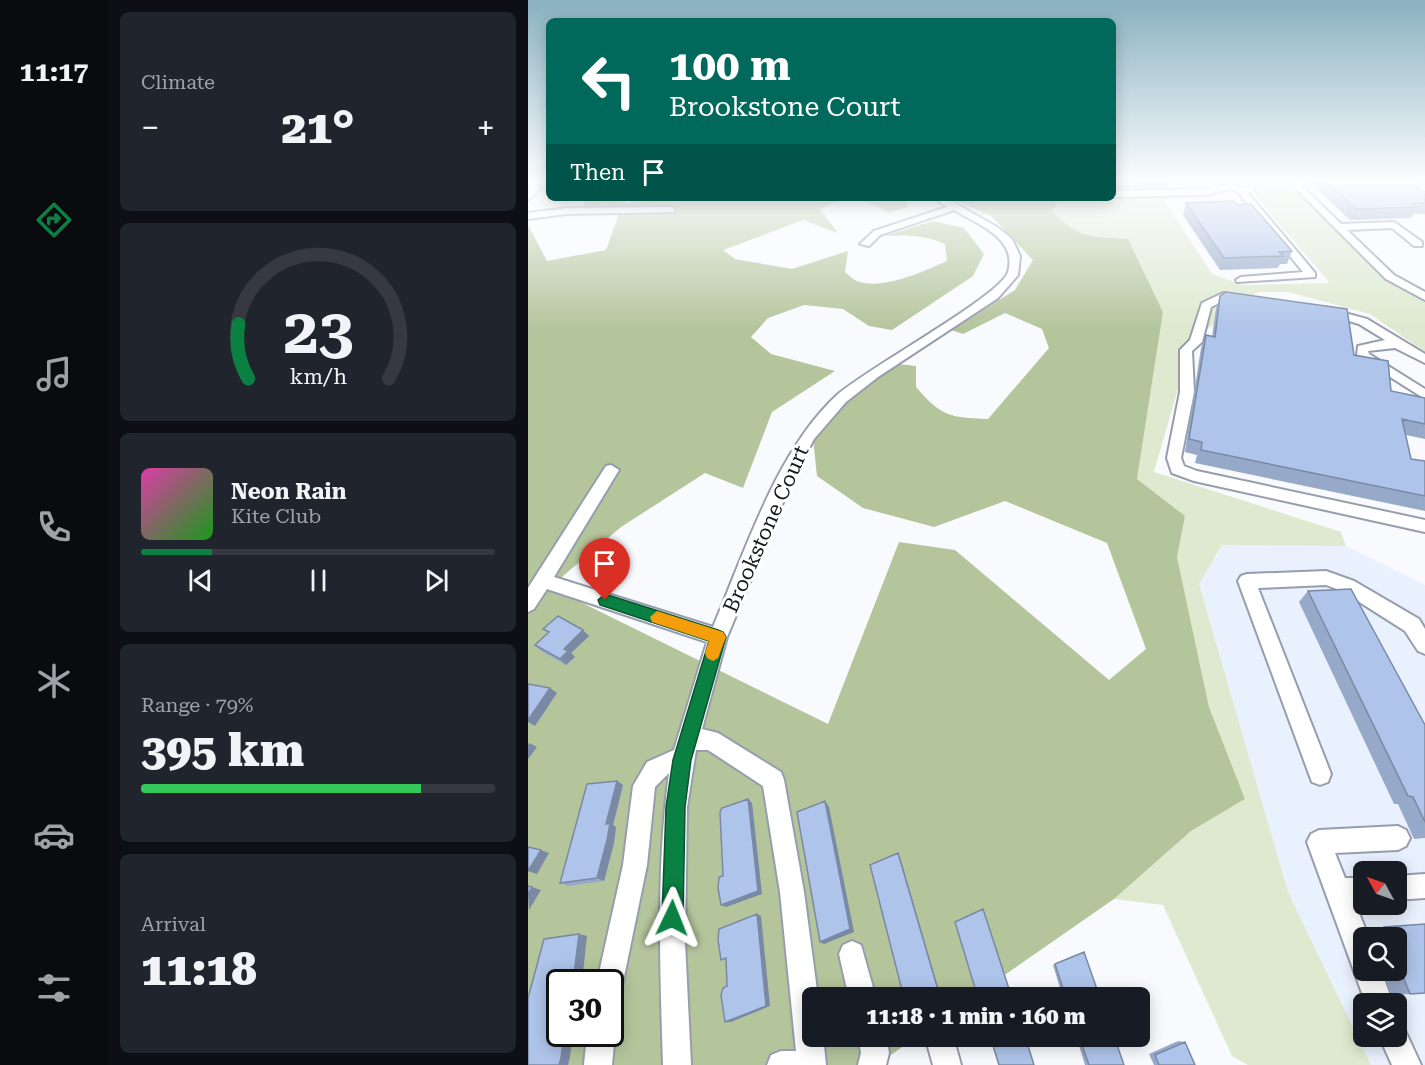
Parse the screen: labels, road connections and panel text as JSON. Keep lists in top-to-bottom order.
{
  "streets": {
    "street": ["Brookstone Court"]
  },
  "north": "top left",
  "page": {
    "tabs": "11:17",
    "tile": [
      "Climate",
      ["Range · 79%", "395 km"],
      ["Arrival", "11:18"]
    ],
    "turn": ["100 m", "Brookstone Court"],
    "heat": ["−", "21°", "+"],
    "then": "Then",
    "song": ["Neon Rain", "Kite Club"],
    "limit": "30",
    "trip": "11:18 · 1 min · 160 m",
    "gauge": ["23", "km/h"]
  }
}
